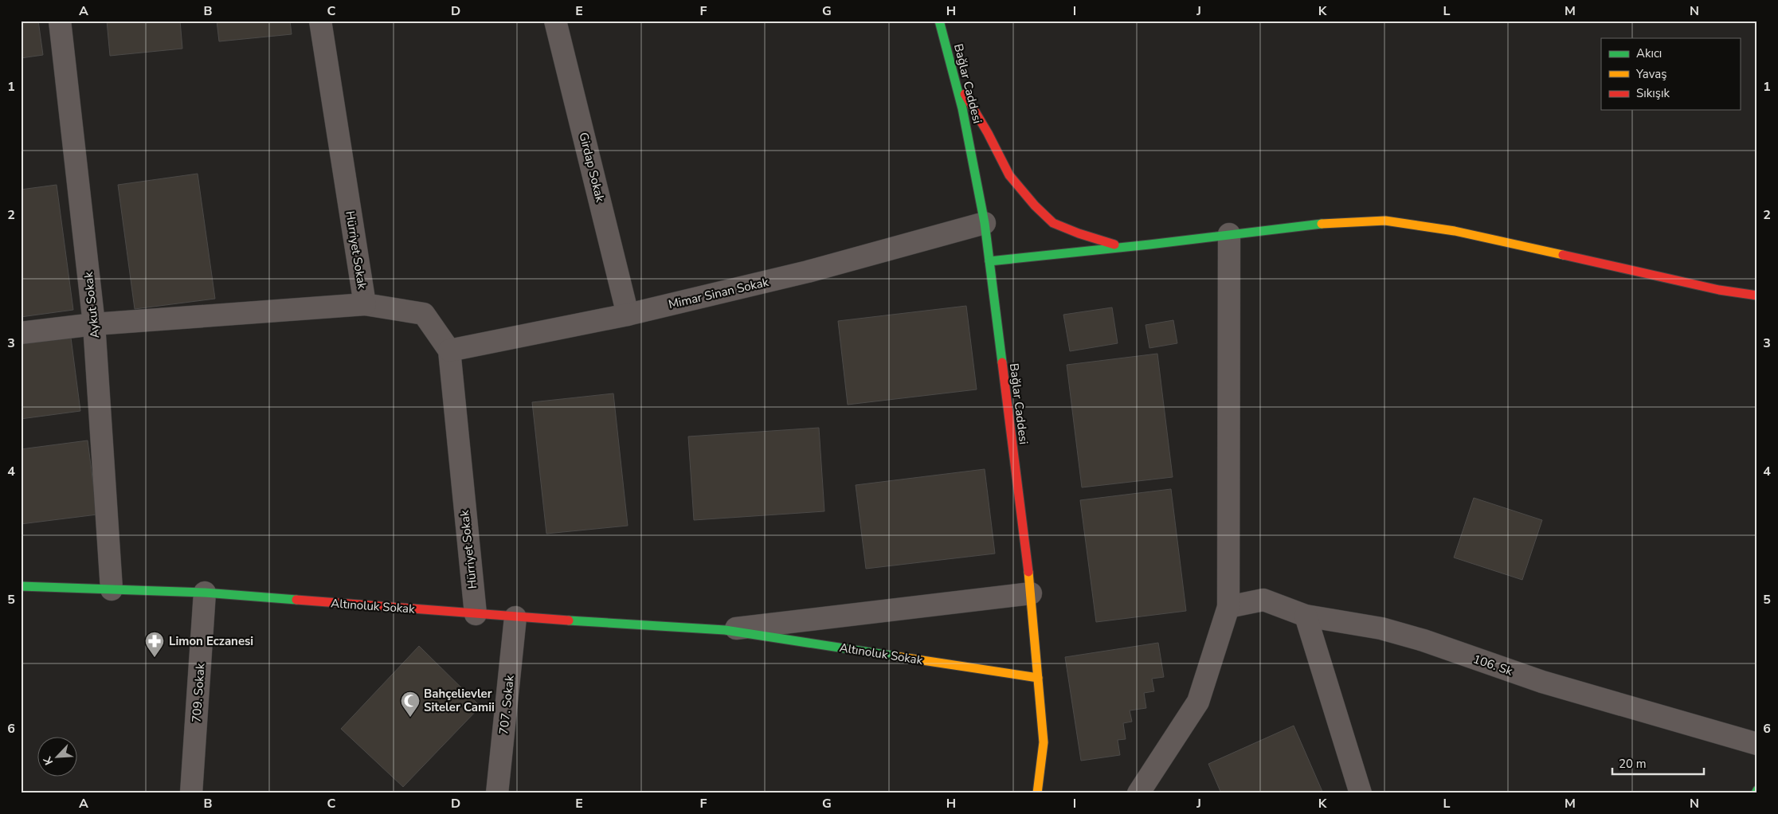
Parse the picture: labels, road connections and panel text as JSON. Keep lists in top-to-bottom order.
{
  "streets": {
    "street": [
      "Bağlar Caddesi",
      "Girdap Sokak",
      "Hürriyet Sokak",
      "Mimar Sinan Sokak",
      "Aykut Sokak",
      "Altınoluk Sokak",
      "106. Sk",
      "709. Sokak",
      "707. Sokak"
    ]
  },
  "crossings": [
    ["Bağlar Caddesi", "Mimar Sinan Sokak"],
    ["Bağlar Caddesi", "Altınoluk Sokak"],
    ["Girdap Sokak", "Mimar Sinan Sokak"],
    ["Hürriyet Sokak", "Mimar Sinan Sokak"],
    ["Hürriyet Sokak", "Altınoluk Sokak"],
    ["Aykut Sokak", "Altınoluk Sokak"],
    ["Altınoluk Sokak", "709. Sokak"],
    ["Altınoluk Sokak", "707. Sokak"]
  ],
  "places": {
    "pharmacy": ["Limon Eczanesi"],
    "mosque": ["Bahçelievler Siteler Camii"]
  },
  "legend": ["Akıcı", "Yavaş", "Sıkışık"],
  "scale_bar": "20 m",
  "north": "bottom left",
  "grid": {
    "columns": [
      "A",
      "B",
      "C",
      "D",
      "E",
      "F",
      "G",
      "H",
      "I",
      "J",
      "K",
      "L",
      "M",
      "N"
    ],
    "rows": [
      "1",
      "2",
      "3",
      "4",
      "5",
      "6"
    ]
  }
}
